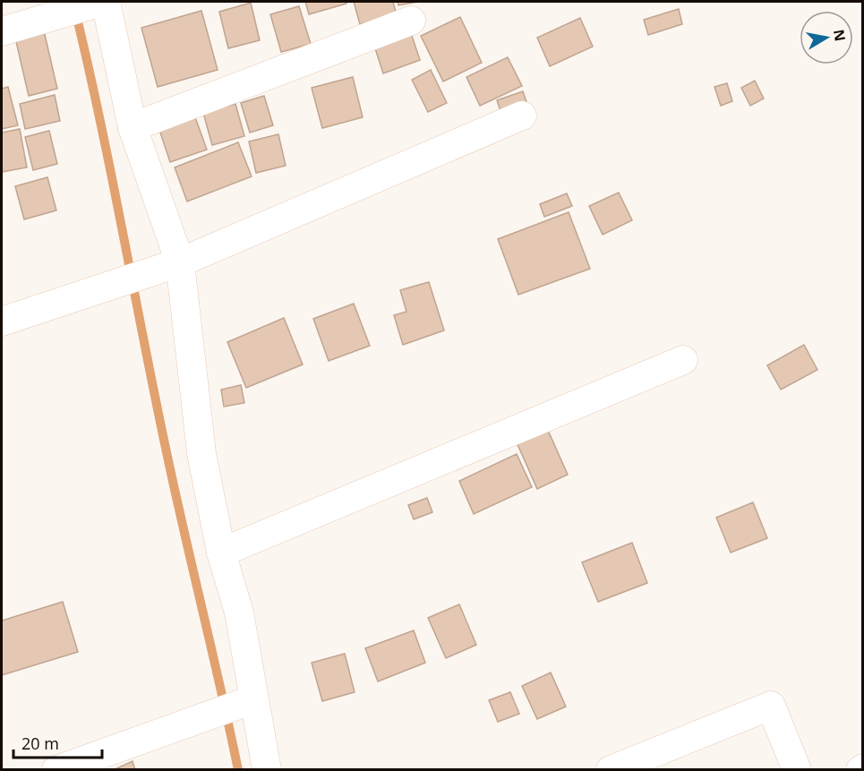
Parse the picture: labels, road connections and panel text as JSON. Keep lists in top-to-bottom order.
{
  "scale_bar": "20 m",
  "north": "right"
}
